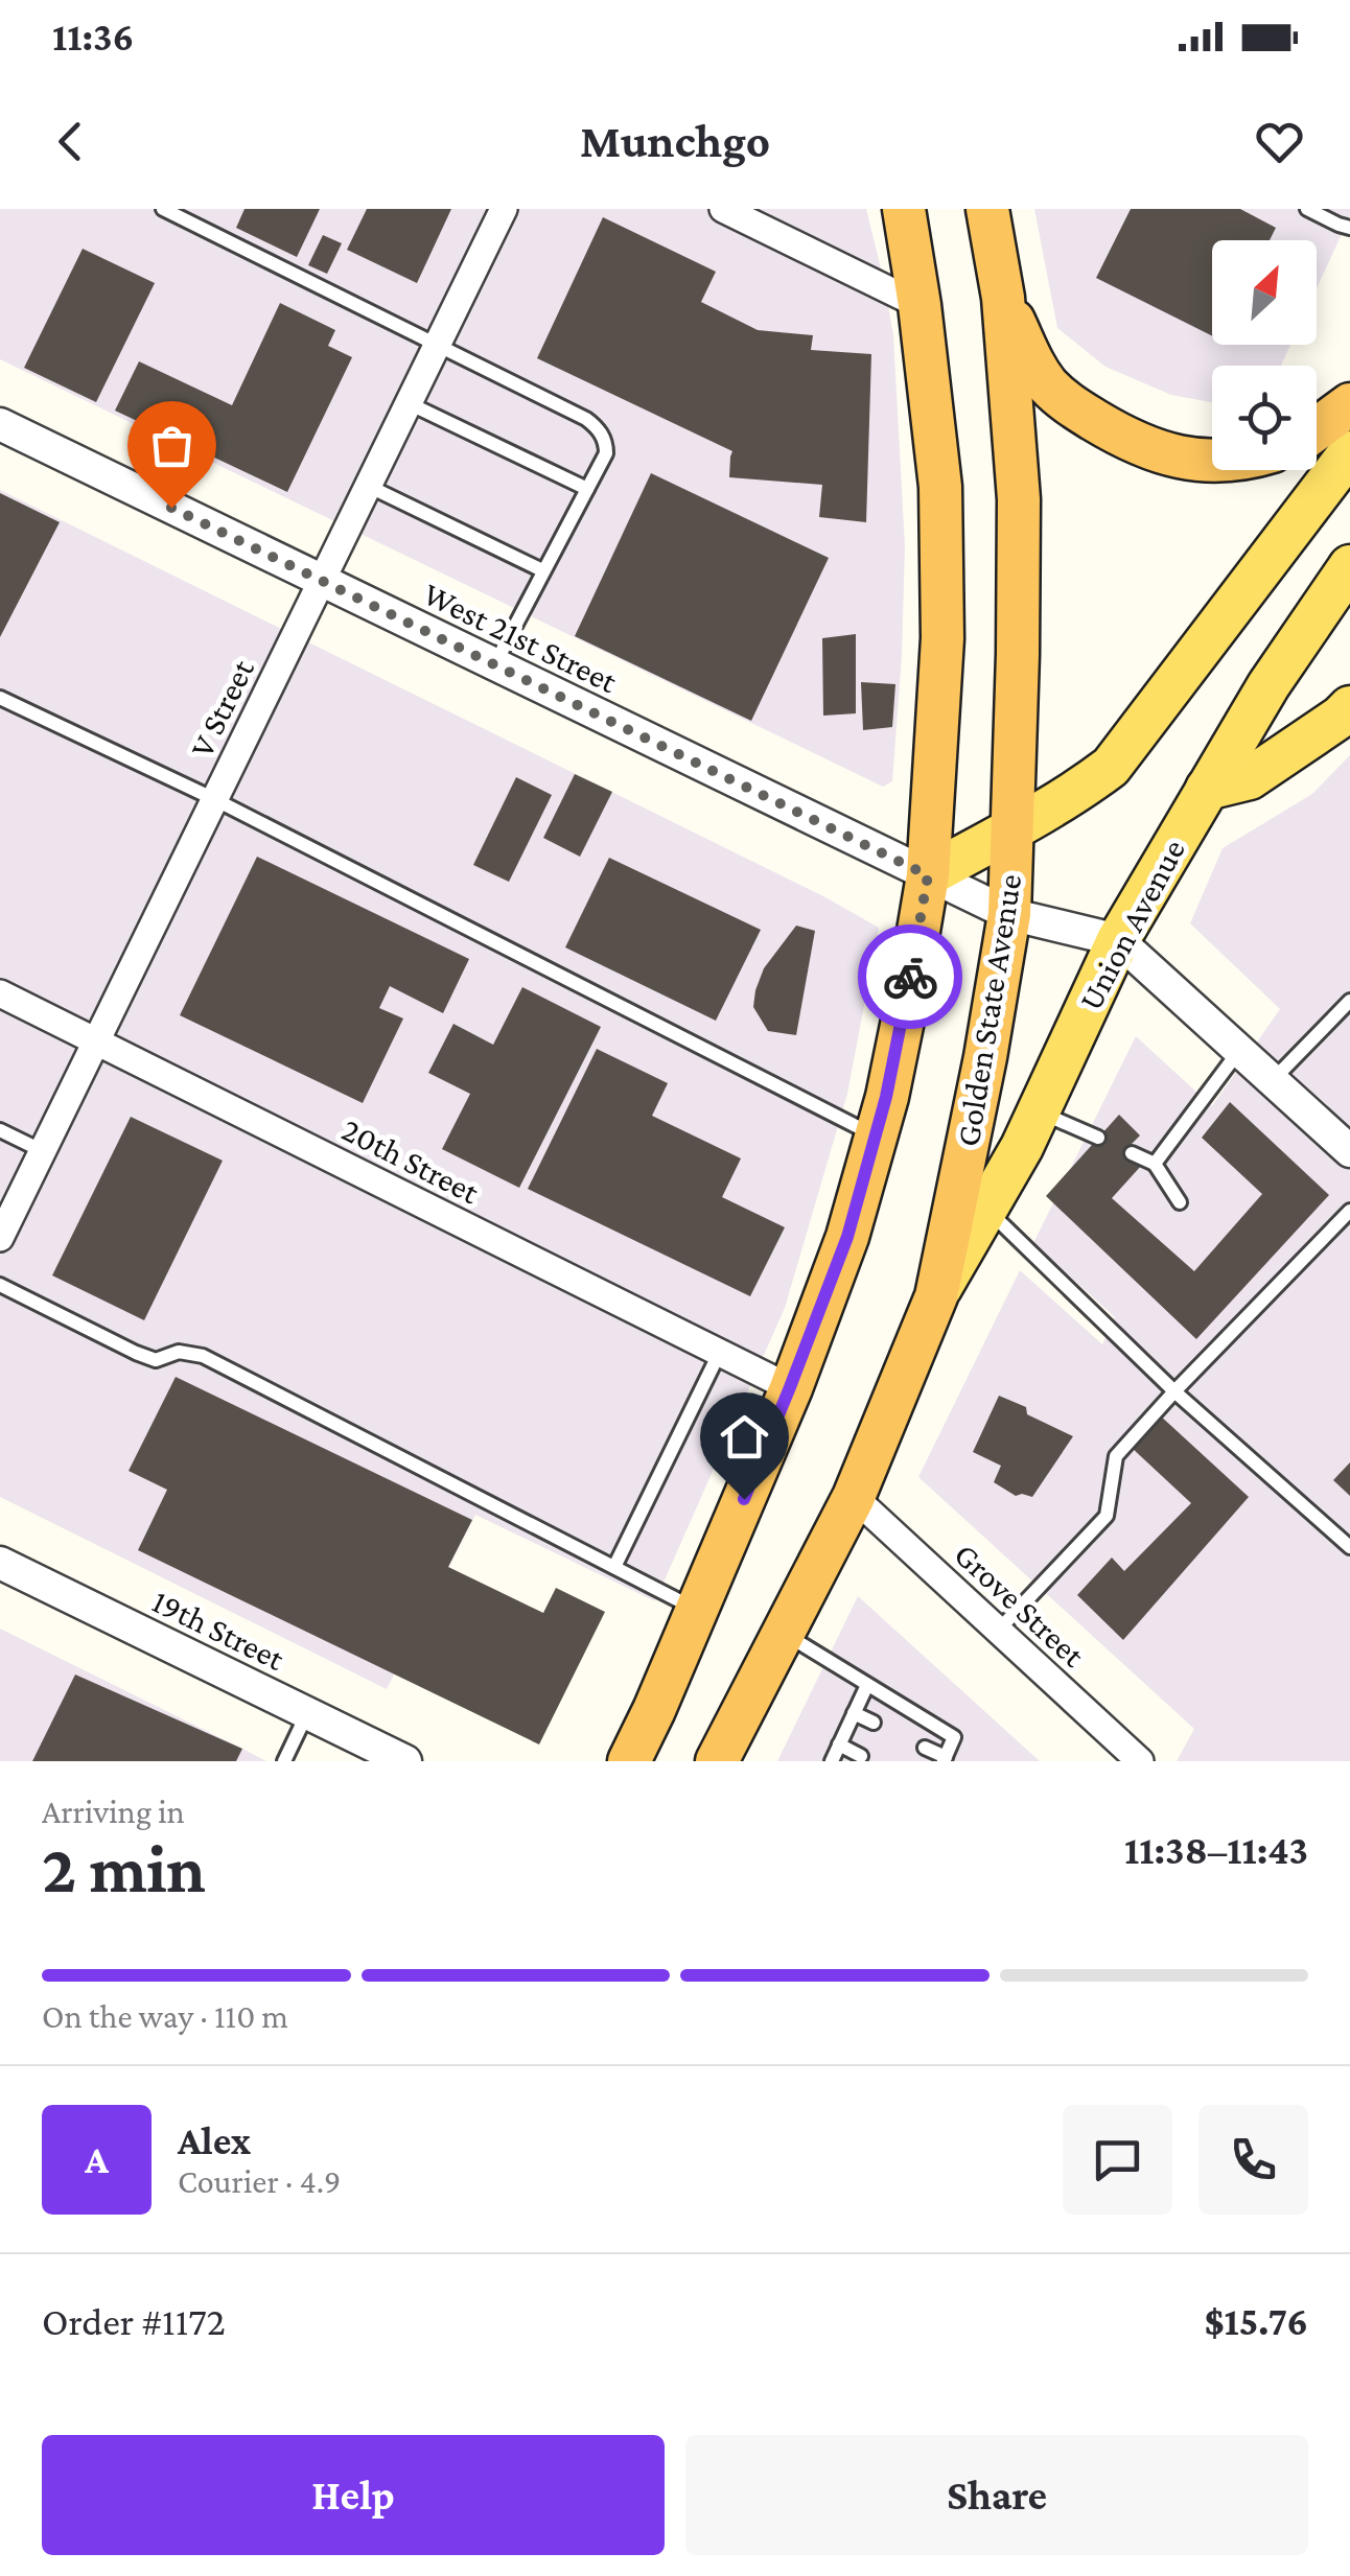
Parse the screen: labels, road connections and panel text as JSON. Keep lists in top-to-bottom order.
{
  "streets": {
    "highway": ["Golden State Avenue"],
    "main road": ["Union Avenue"],
    "street": [
      "West 21st Street",
      "V Street",
      "20th Street",
      "Grove Street",
      "19th Street"
    ]
  },
  "crossings": [
    ["West 21st Street", "V Street"],
    ["West 21st Street", "Union Avenue"],
    ["West 21st Street", "Golden State Avenue"],
    ["V Street", "20th Street"],
    ["Union Avenue", "Golden State Avenue"],
    ["Golden State Avenue", "Grove Street"]
  ],
  "north": "top right",
  "page": {
    "status": "11:36",
    "header": "Munchgo",
    "heading": ["2 min", "Arriving in", "11:38–11:43"],
    "panel": [
      "Alex",
      "Courier · 4.9",
      "Order #1172",
      "$15.76"
    ],
    "bar": "On the way · 110 m",
    "round": "A",
    "buttons": ["Help", "Share"]
  }
}
